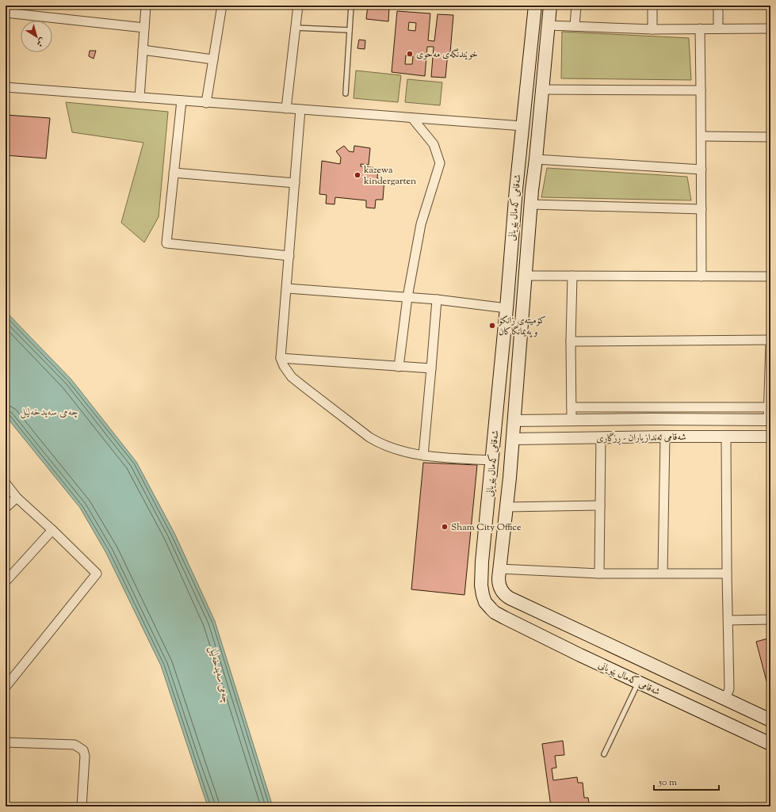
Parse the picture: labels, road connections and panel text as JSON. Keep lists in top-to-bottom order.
{
  "streets": {
    "main road": ["شەقامی کەمال بێویانی"],
    "street": ["شەقامی ئەندازیاران - ڕزگاری"]
  },
  "crossings": [
    ["شەقامی کەمال بێویانی", "شەقامی ئەندازیاران - ڕزگاری"]
  ],
  "water": ["چەمی سەیدخەلیل"],
  "places": [
    "خوێندنگەی مەحوی",
    "kazewa kindergarten",
    "کۆمیتەی زانکۆ و پەیمانگاکان",
    "Sham City Office"
  ],
  "scale_bar": "50 m",
  "north": "bottom right"
}
